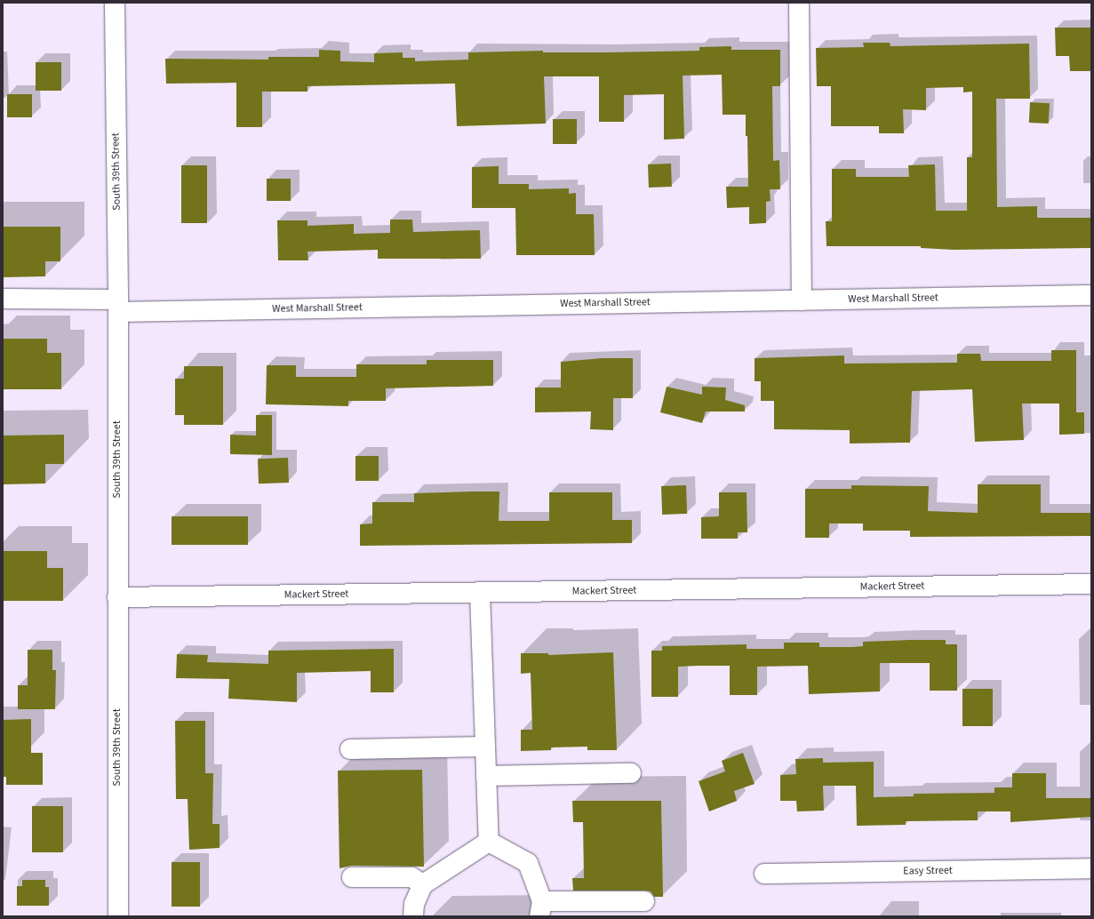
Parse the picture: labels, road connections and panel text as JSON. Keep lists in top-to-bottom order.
{
  "streets": {
    "street": [
      "South 39th Street",
      "West Marshall Street",
      "Mackert Street",
      "Easy Street"
    ]
  },
  "crossings": [
    ["South 39th Street", "West Marshall Street"],
    ["South 39th Street", "Mackert Street"]
  ]
}
